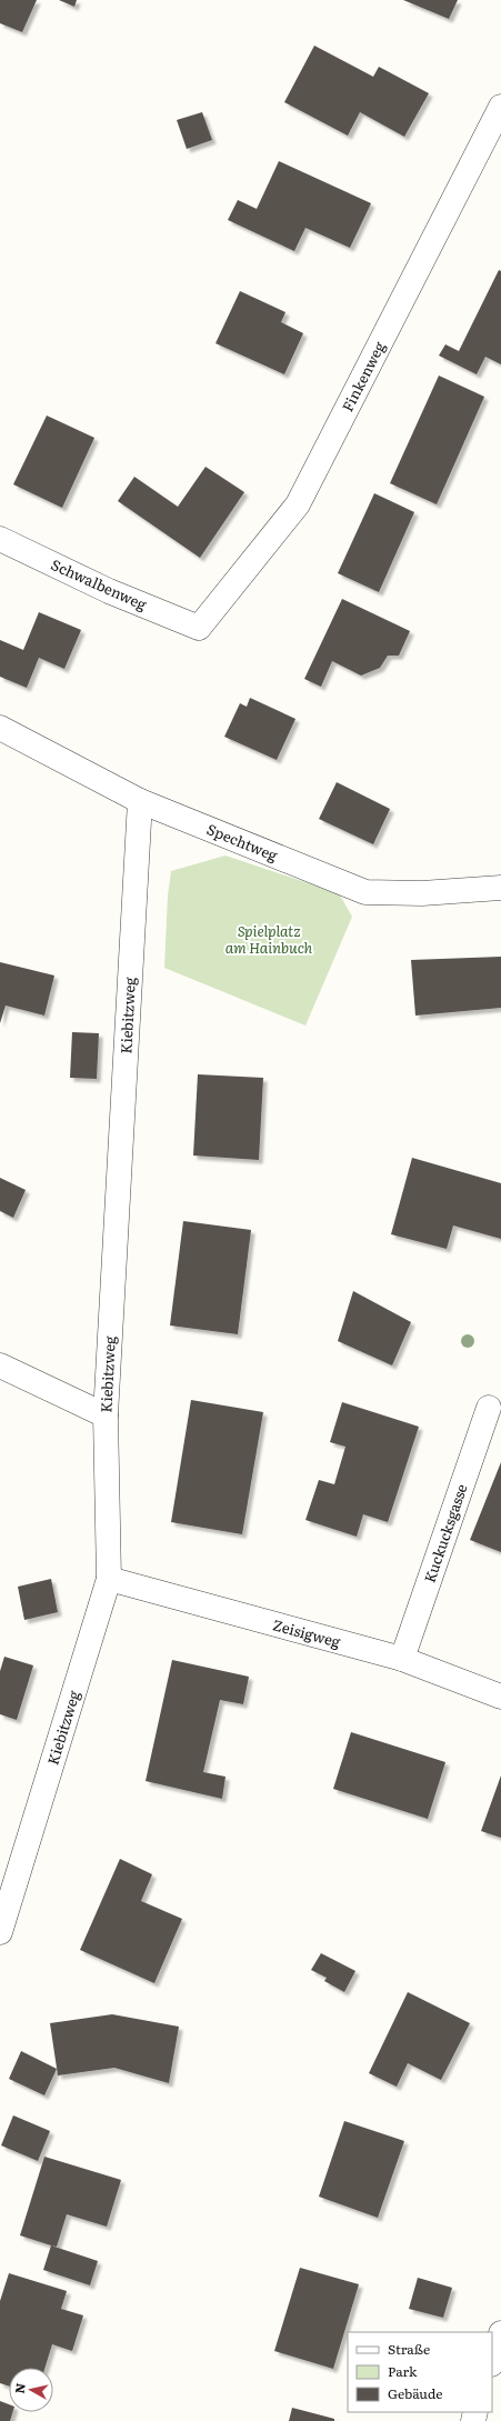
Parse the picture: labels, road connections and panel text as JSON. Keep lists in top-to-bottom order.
{
  "streets": {
    "street": [
      "Finkenweg",
      "Schwalbenweg",
      "Spechtweg",
      "Kiebitzweg",
      "Kuckucksgasse",
      "Zeisigweg"
    ]
  },
  "crossings": [
    ["Finkenweg", "Schwalbenweg"],
    ["Spechtweg", "Kiebitzweg"],
    ["Kiebitzweg", "Zeisigweg"],
    ["Kuckucksgasse", "Zeisigweg"]
  ],
  "parks": ["Spielplatz am Hainbuch"],
  "legend": ["Straße", "Park", "Gebäude"],
  "north": "left"
}
